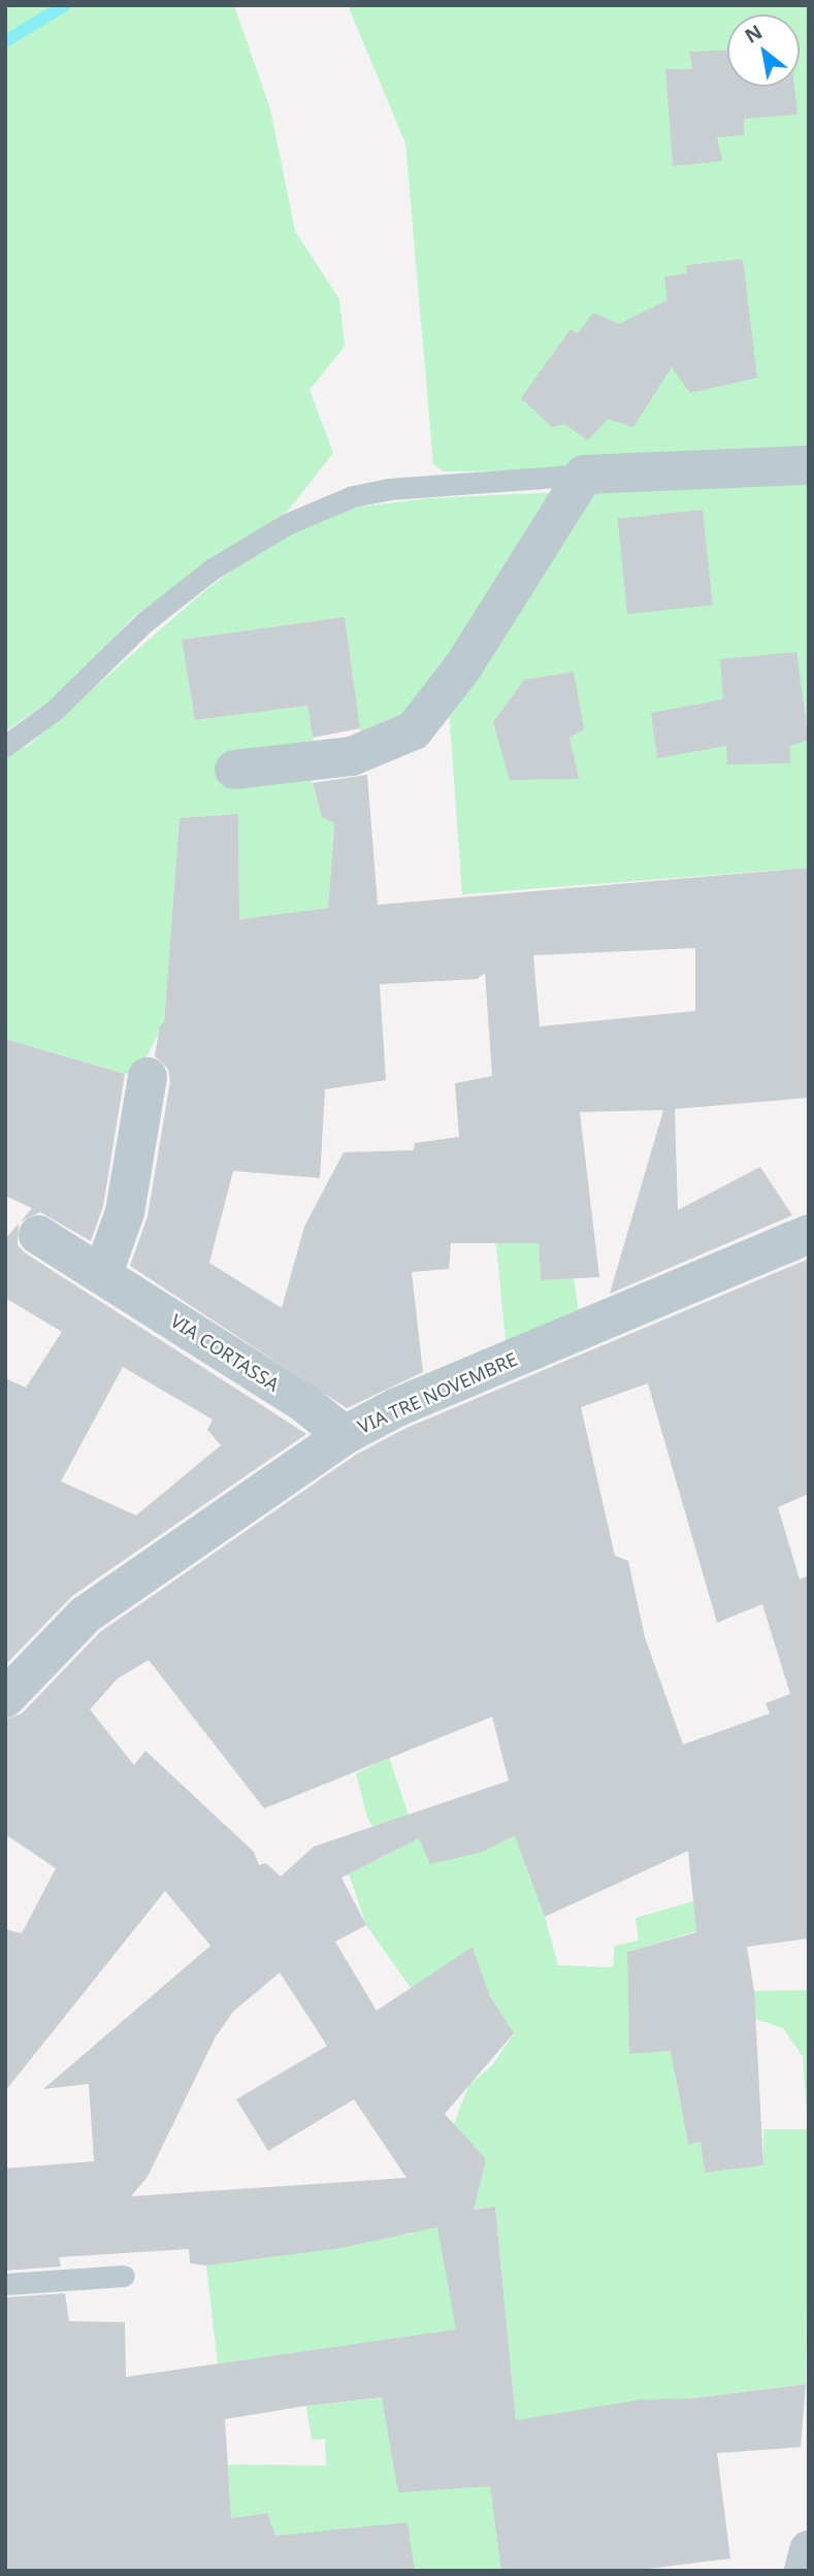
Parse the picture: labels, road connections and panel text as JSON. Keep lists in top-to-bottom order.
{
  "streets": {
    "street": ["VIA CORTASSA", "VIA TRE NOVEMBRE"]
  },
  "crossings": [
    ["VIA CORTASSA", "VIA TRE NOVEMBRE"]
  ],
  "north": "top left"
}
